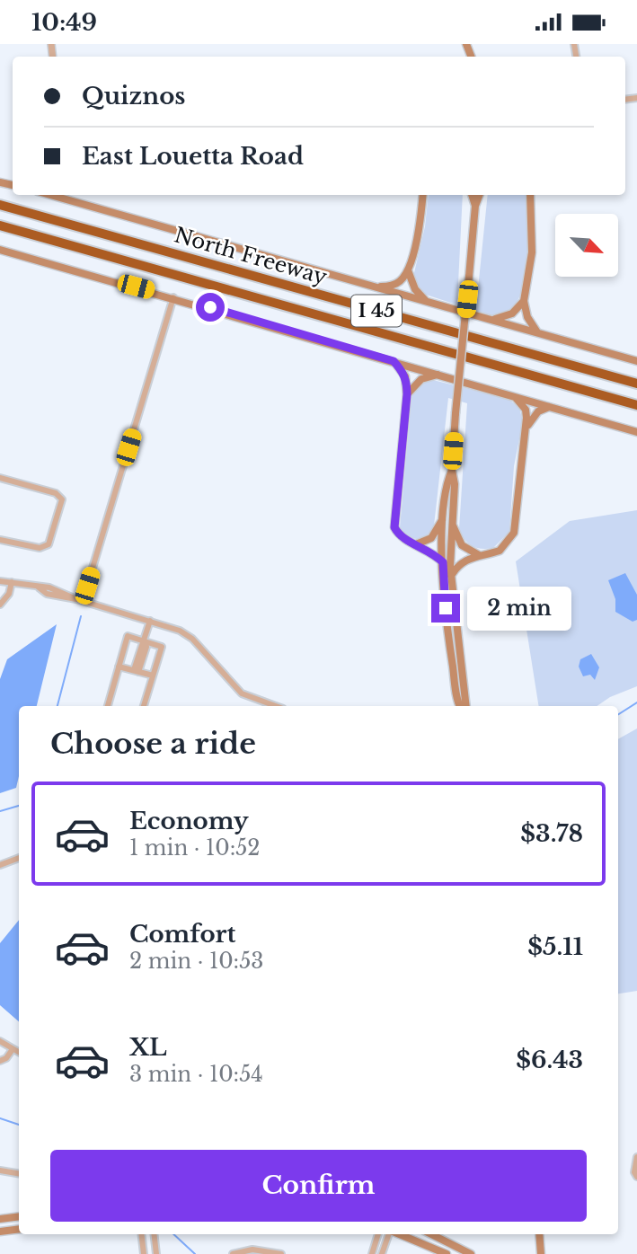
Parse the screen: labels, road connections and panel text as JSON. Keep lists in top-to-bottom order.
{
  "streets": {
    "highway": ["North Freeway", "I 45"]
  },
  "north": "bottom right",
  "page": {
    "status": "10:49",
    "banner": ["Quiznos", "East Louetta Road"],
    "bubble": "2 min",
    "heading": "Choose a ride",
    "list": [
      {
        "name": "Economy",
        "note": "1 min · 10:52",
        "value": "$3.78"
      },
      {
        "name": "Comfort",
        "note": "2 min · 10:53",
        "value": "$5.11"
      },
      {
        "name": "XL",
        "note": "3 min · 10:54",
        "value": "$6.43"
      }
    ],
    "buttons": "Confirm"
  }
}
